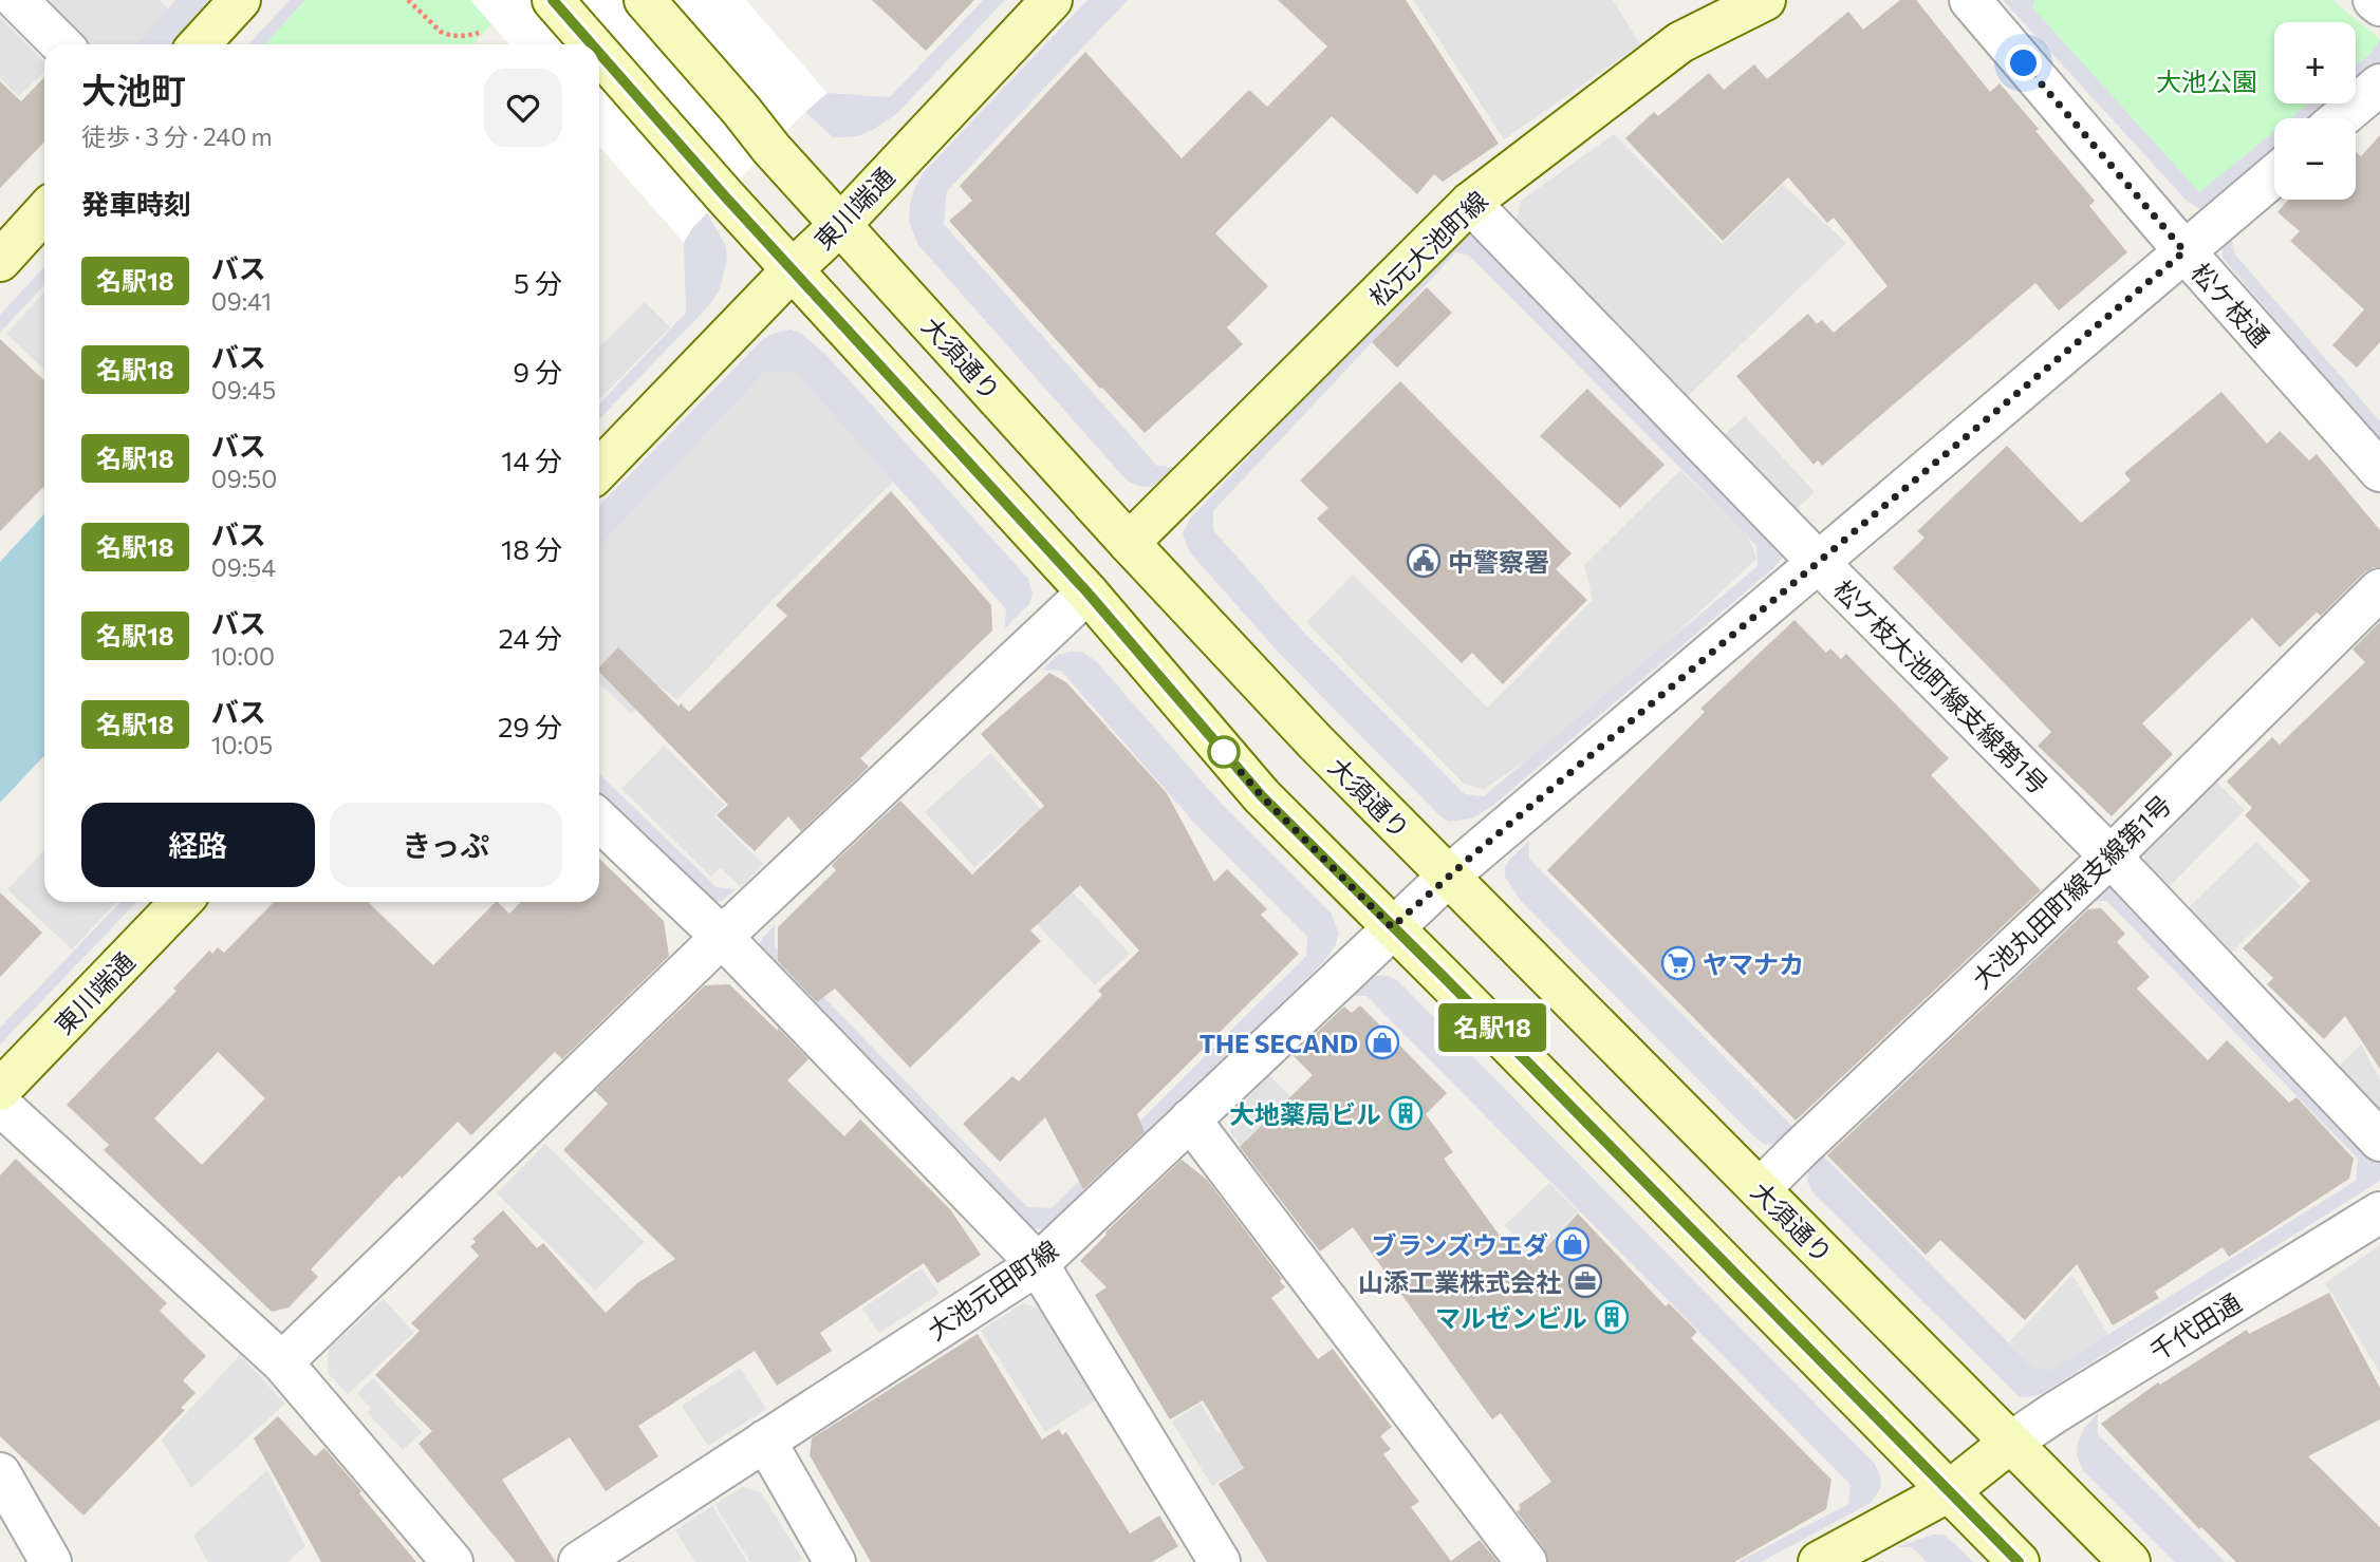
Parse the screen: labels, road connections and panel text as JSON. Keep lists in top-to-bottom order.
{
  "streets": {
    "street": [
      "東川端通",
      "松元大池町線",
      "松ケ枝通",
      "大須通り",
      "松ケ枝大池町線支線第1号",
      "大池丸田町線支線第1号",
      "大池元田町線",
      "千代田通"
    ]
  },
  "crossings": [
    ["東川端通", "大須通り"],
    ["松元大池町線", "大須通り"],
    ["松元大池町線", "松ケ枝大池町線支線第1号"],
    ["松ケ枝通", "大池元田町線"],
    ["大須通り", "大池丸田町線支線第1号"],
    ["大須通り", "大池元田町線"],
    ["大須通り", "千代田通"],
    ["松ケ枝大池町線支線第1号", "大池丸田町線支線第1号"],
    ["松ケ枝大池町線支線第1号", "大池元田町線"]
  ],
  "parks": ["大池公園"],
  "places": {
    "public building": ["中警察署"],
    "supermarket": ["ヤマナカ"],
    "shop": ["THE SECAND", "ブランズウエダ"],
    "building": ["大地薬局ビル", "マルゼンビル"],
    "office": ["山添工業株式会社"]
  },
  "lines": ["bus line 名駅18"],
  "page": {
    "on_map": "名駅18",
    "map_buttons": ["+", "−"],
    "heading": [
      ["大池町", "徒歩 · 3 分 · 240 m"],
      "発車時刻"
    ],
    "list": [
      {
        "mark": "名駅18",
        "name": "バス",
        "note": "09:41",
        "value": "5 分"
      },
      {
        "mark": "名駅18",
        "name": "バス",
        "note": "09:45",
        "value": "9 分"
      },
      {
        "mark": "名駅18",
        "name": "バス",
        "note": "09:50",
        "value": "14 分"
      },
      {
        "mark": "名駅18",
        "name": "バス",
        "note": "09:54",
        "value": "18 分"
      },
      {
        "mark": "名駅18",
        "name": "バス",
        "note": "10:00",
        "value": "24 分"
      },
      {
        "mark": "名駅18",
        "name": "バス",
        "note": "10:05",
        "value": "29 分"
      }
    ],
    "buttons": ["経路", "きっぷ"]
  }
}
